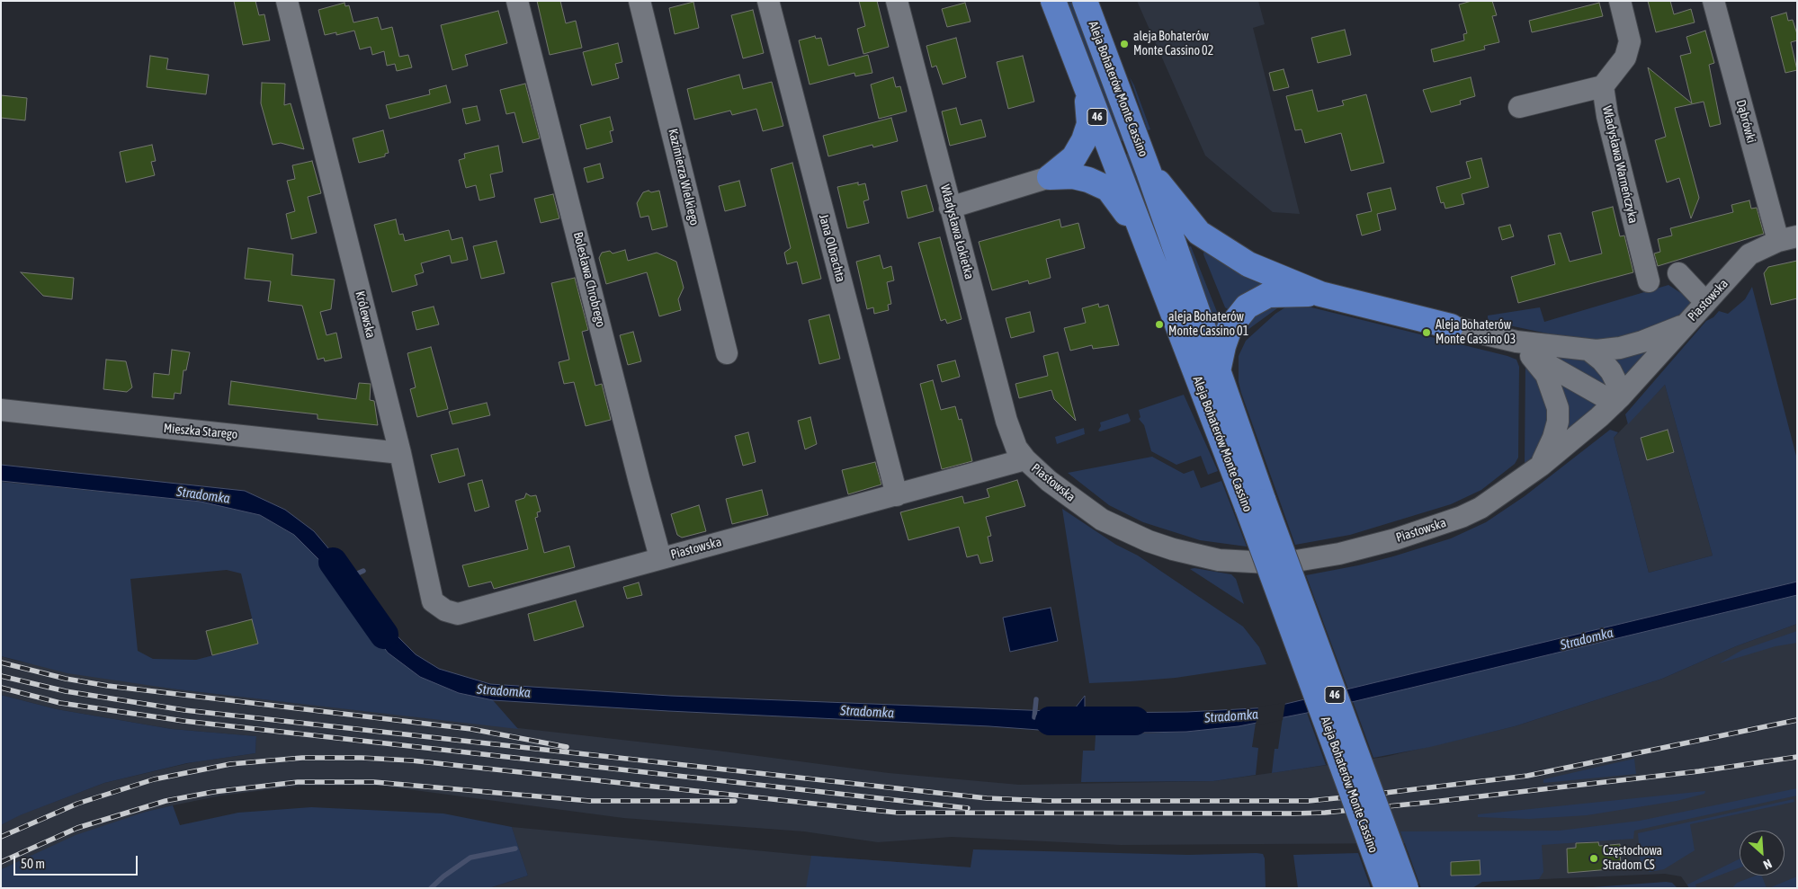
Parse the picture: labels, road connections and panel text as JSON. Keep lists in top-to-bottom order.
{
  "streets": {
    "main road": ["Aleja Bohaterów Monte Cassino", "46"],
    "street": [
      "Dąbrówki",
      "Władysława Warneńczyka",
      "Kazimierza Wielkiego",
      "Władysława Łokietka",
      "Jana Olbrachta",
      "Bolesława Chrobrego",
      "Piastowska",
      "Królewska",
      "Mieszka Starego"
    ]
  },
  "crossings": [
    ["Dąbrówki", "Piastowska"],
    ["Władysława Łokietka", "Piastowska"],
    ["Jana Olbrachta", "Piastowska"],
    ["Bolesława Chrobrego", "Piastowska"],
    ["Piastowska", "Królewska"],
    ["Królewska", "Mieszka Starego"]
  ],
  "water": ["Stradomka"],
  "places": [
    "aleja Bohaterów Monte Cassino 02",
    "aleja Bohaterów Monte Cassino 01",
    "Aleja Bohaterów Monte Cassino 03",
    "Częstochowa Stradom CS"
  ],
  "scale_bar": "50 m",
  "north": "bottom right"
}
